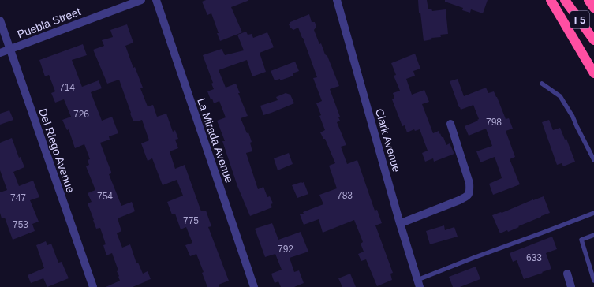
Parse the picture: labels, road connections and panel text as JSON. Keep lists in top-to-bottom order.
{
  "streets": {
    "highway": ["I 5"],
    "street": [
      "Puebla Street",
      "La Mirada Avenue",
      "Clark Avenue",
      "Del Riego Avenue"
    ]
  },
  "crossings": [
    ["Puebla Street", "Del Riego Avenue"]
  ],
  "house_numbers": [
    "714",
    "726",
    "798",
    "783",
    "754",
    "747",
    "775",
    "753",
    "792",
    "633"
  ]
}
